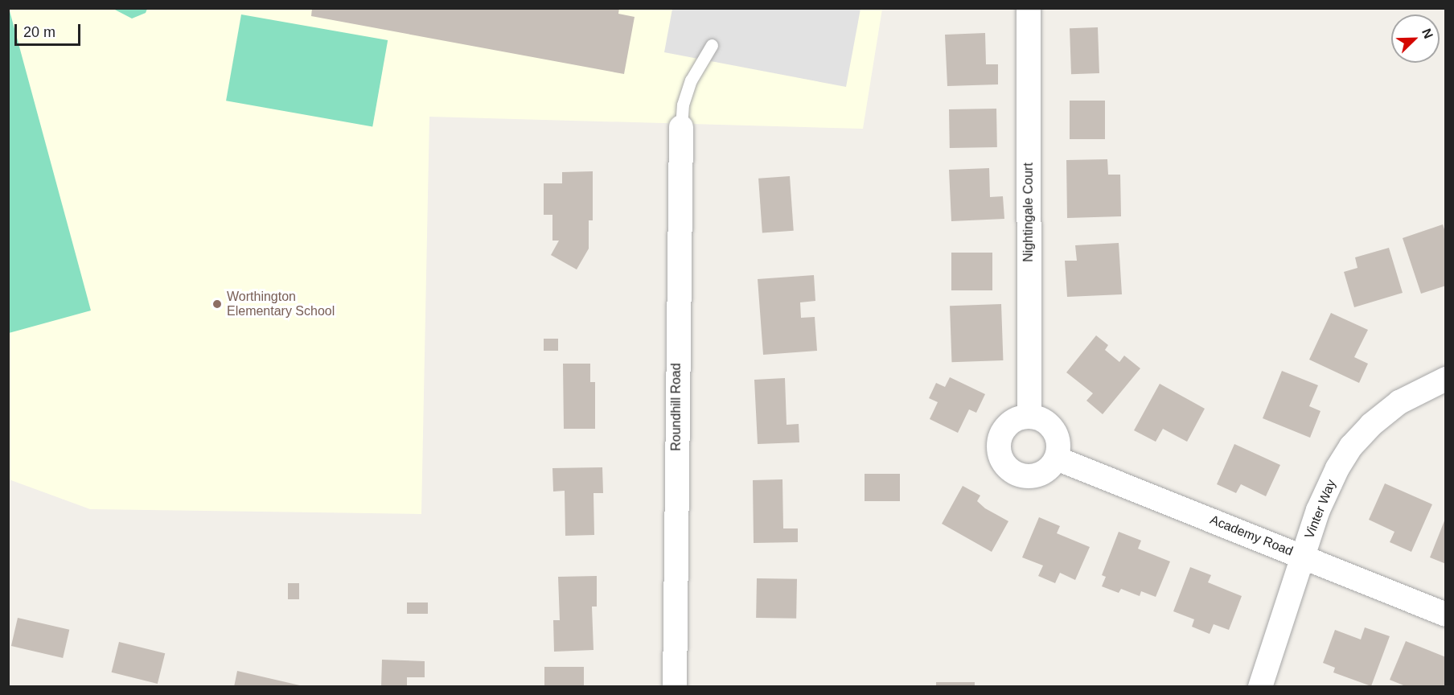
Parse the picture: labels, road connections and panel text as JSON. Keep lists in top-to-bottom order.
{
  "streets": {
    "street": [
      "Nightingale Court",
      "Roundhill Road",
      "Vinter Way",
      "Academy Road"
    ]
  },
  "crossings": [
    ["Nightingale Court", "Academy Road"],
    ["Vinter Way", "Academy Road"]
  ],
  "places": ["Worthington Elementary School"],
  "scale_bar": "20 m",
  "north": "top right"
}
